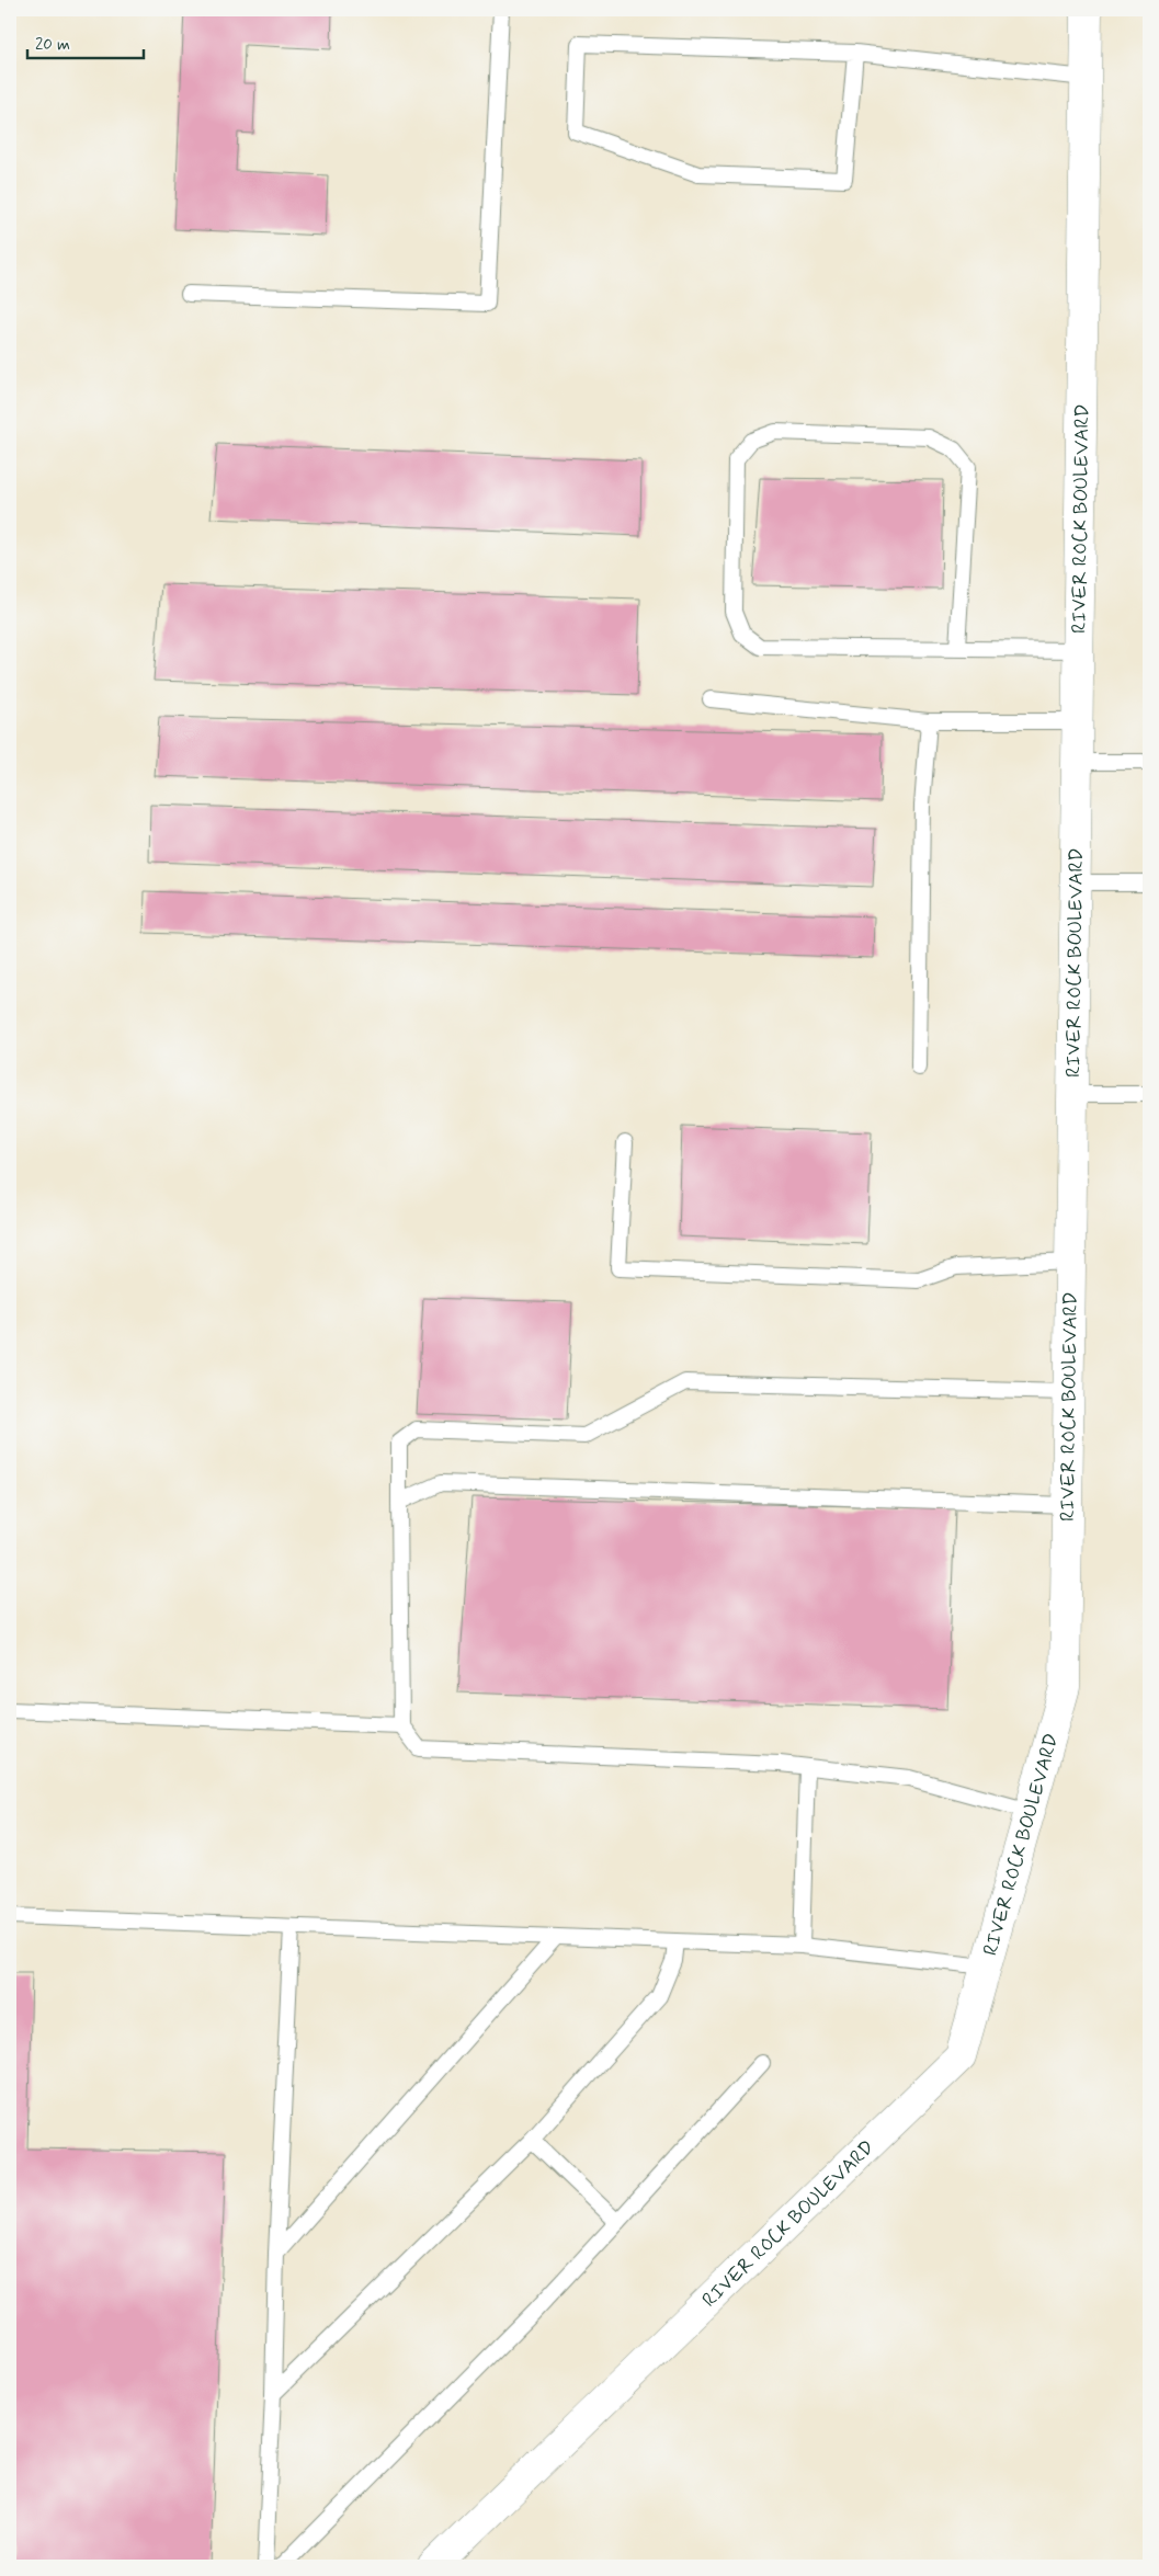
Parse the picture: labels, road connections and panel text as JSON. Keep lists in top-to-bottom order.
{
  "streets": {
    "street": ["RIVER ROCK BOULEVARD"]
  },
  "scale_bar": "20 m"
}
